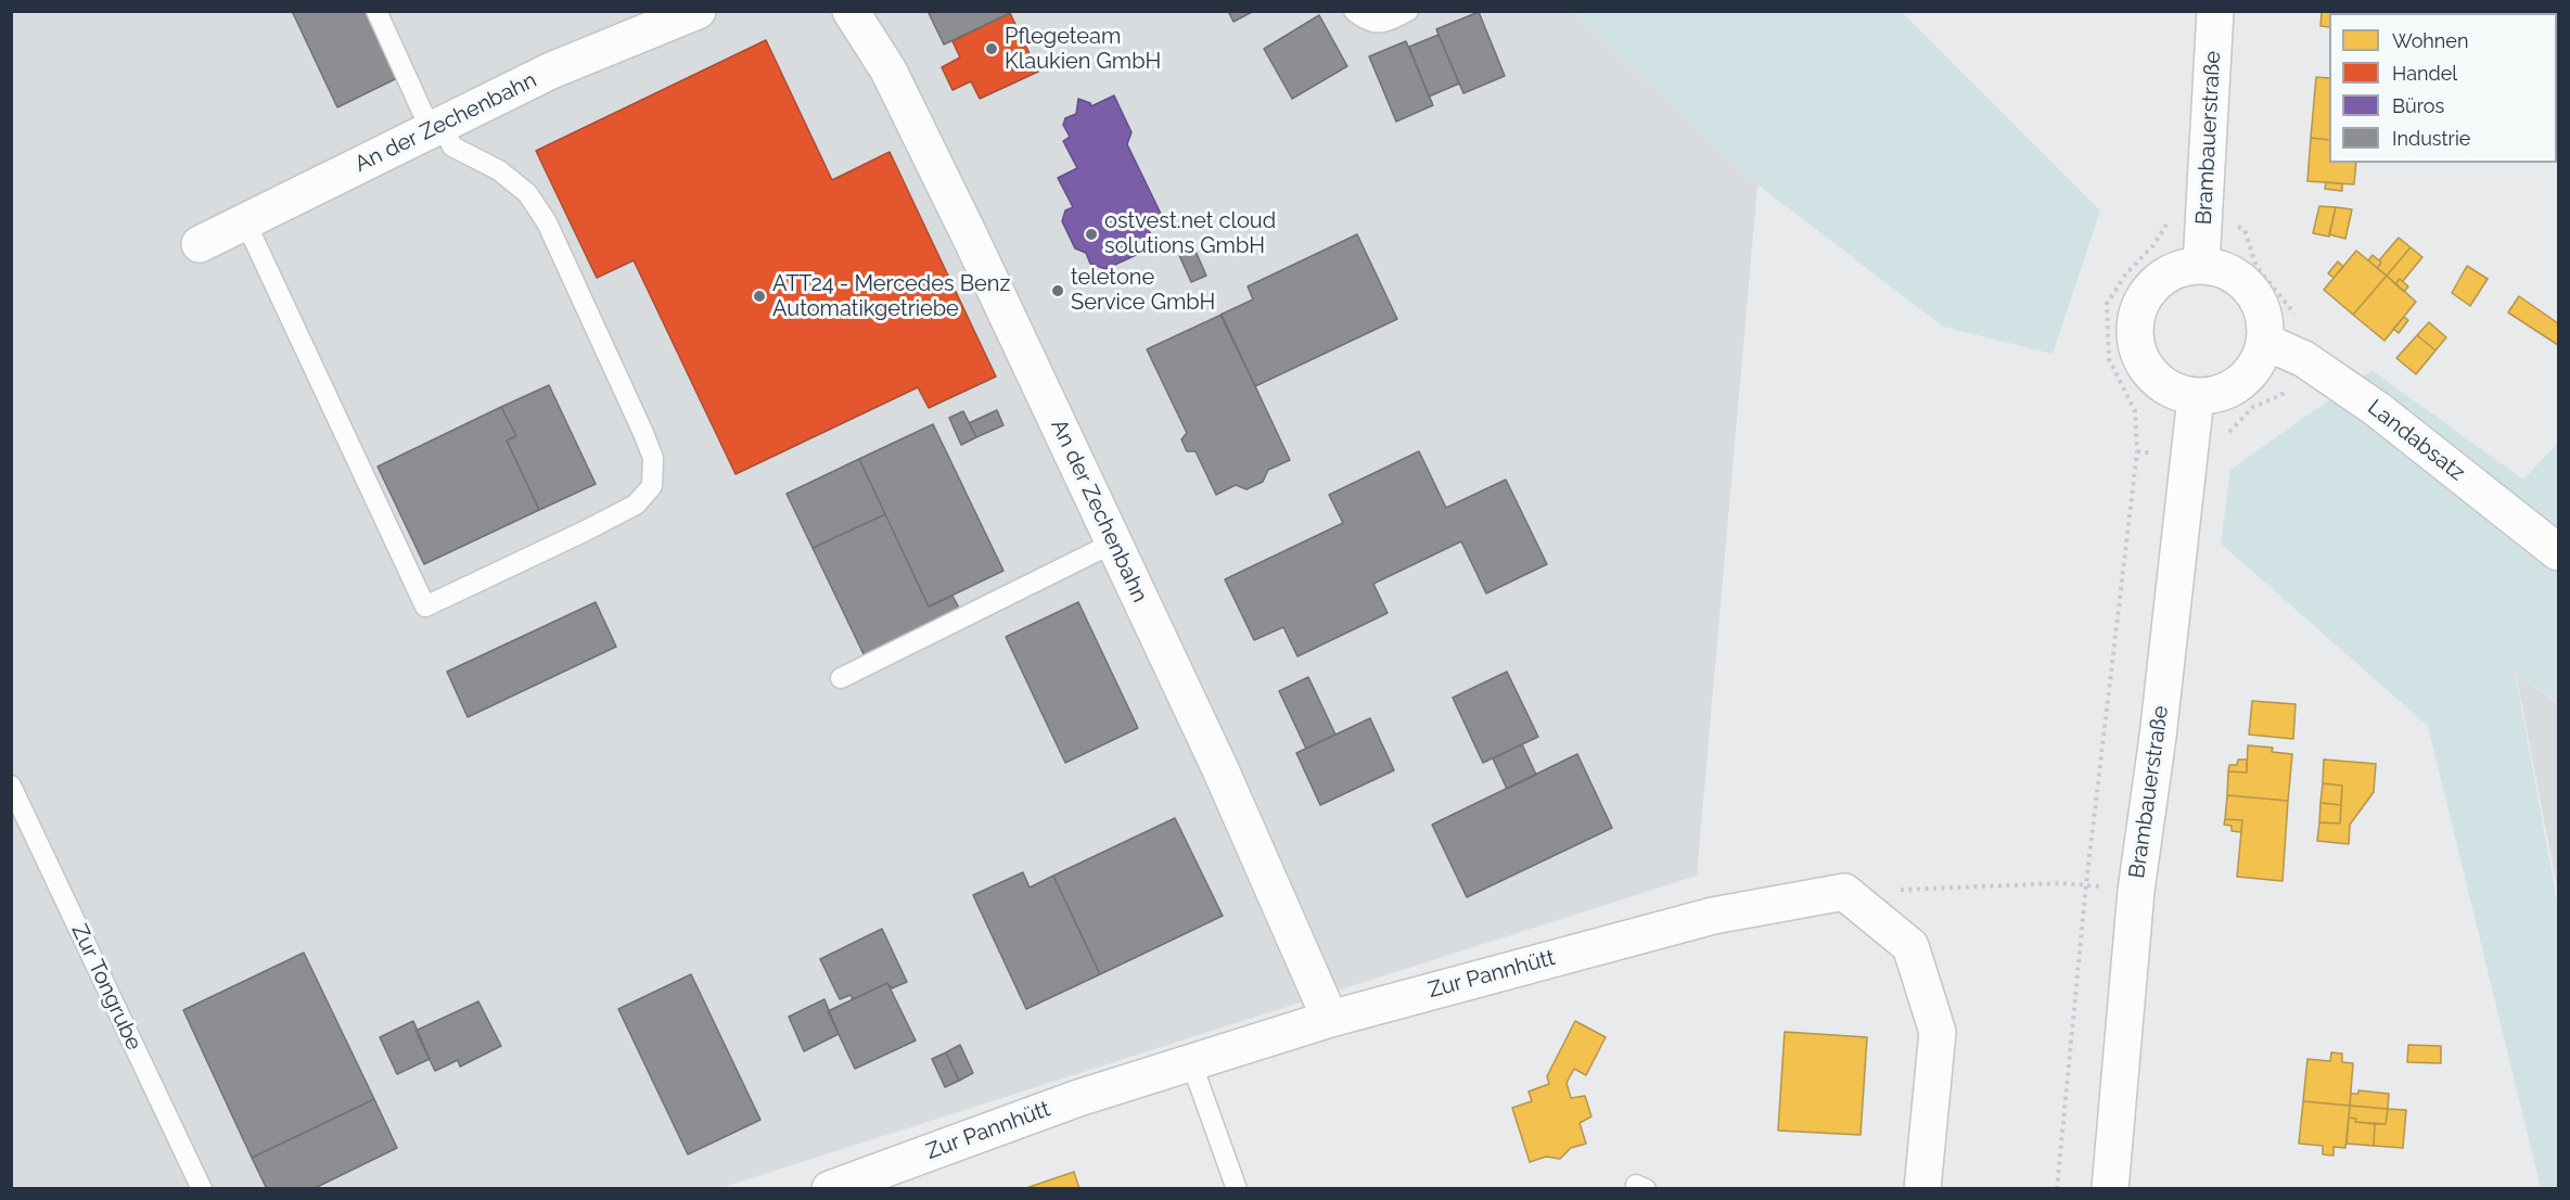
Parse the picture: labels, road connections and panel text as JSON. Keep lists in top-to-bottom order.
{
  "streets": {
    "street": [
      "An der Zechenbahn",
      "Brambauerstraße",
      "Landabsatz",
      "Zur Pannhütt"
    ],
    "lane": ["Zur Tongrube"]
  },
  "crossings": [
    ["An der Zechenbahn", "Zur Pannhütt"],
    ["Brambauerstraße", "Landabsatz"]
  ],
  "places": [
    "Pflegeteam Klaukien GmbH",
    "ostvest.net cloud solutions GmbH",
    "teletone Service GmbH",
    "ATT24 - Mercedes Benz Automatikgetriebe"
  ],
  "legend": [
    "Wohnen",
    "Handel",
    "Büros",
    "Industrie"
  ]
}
